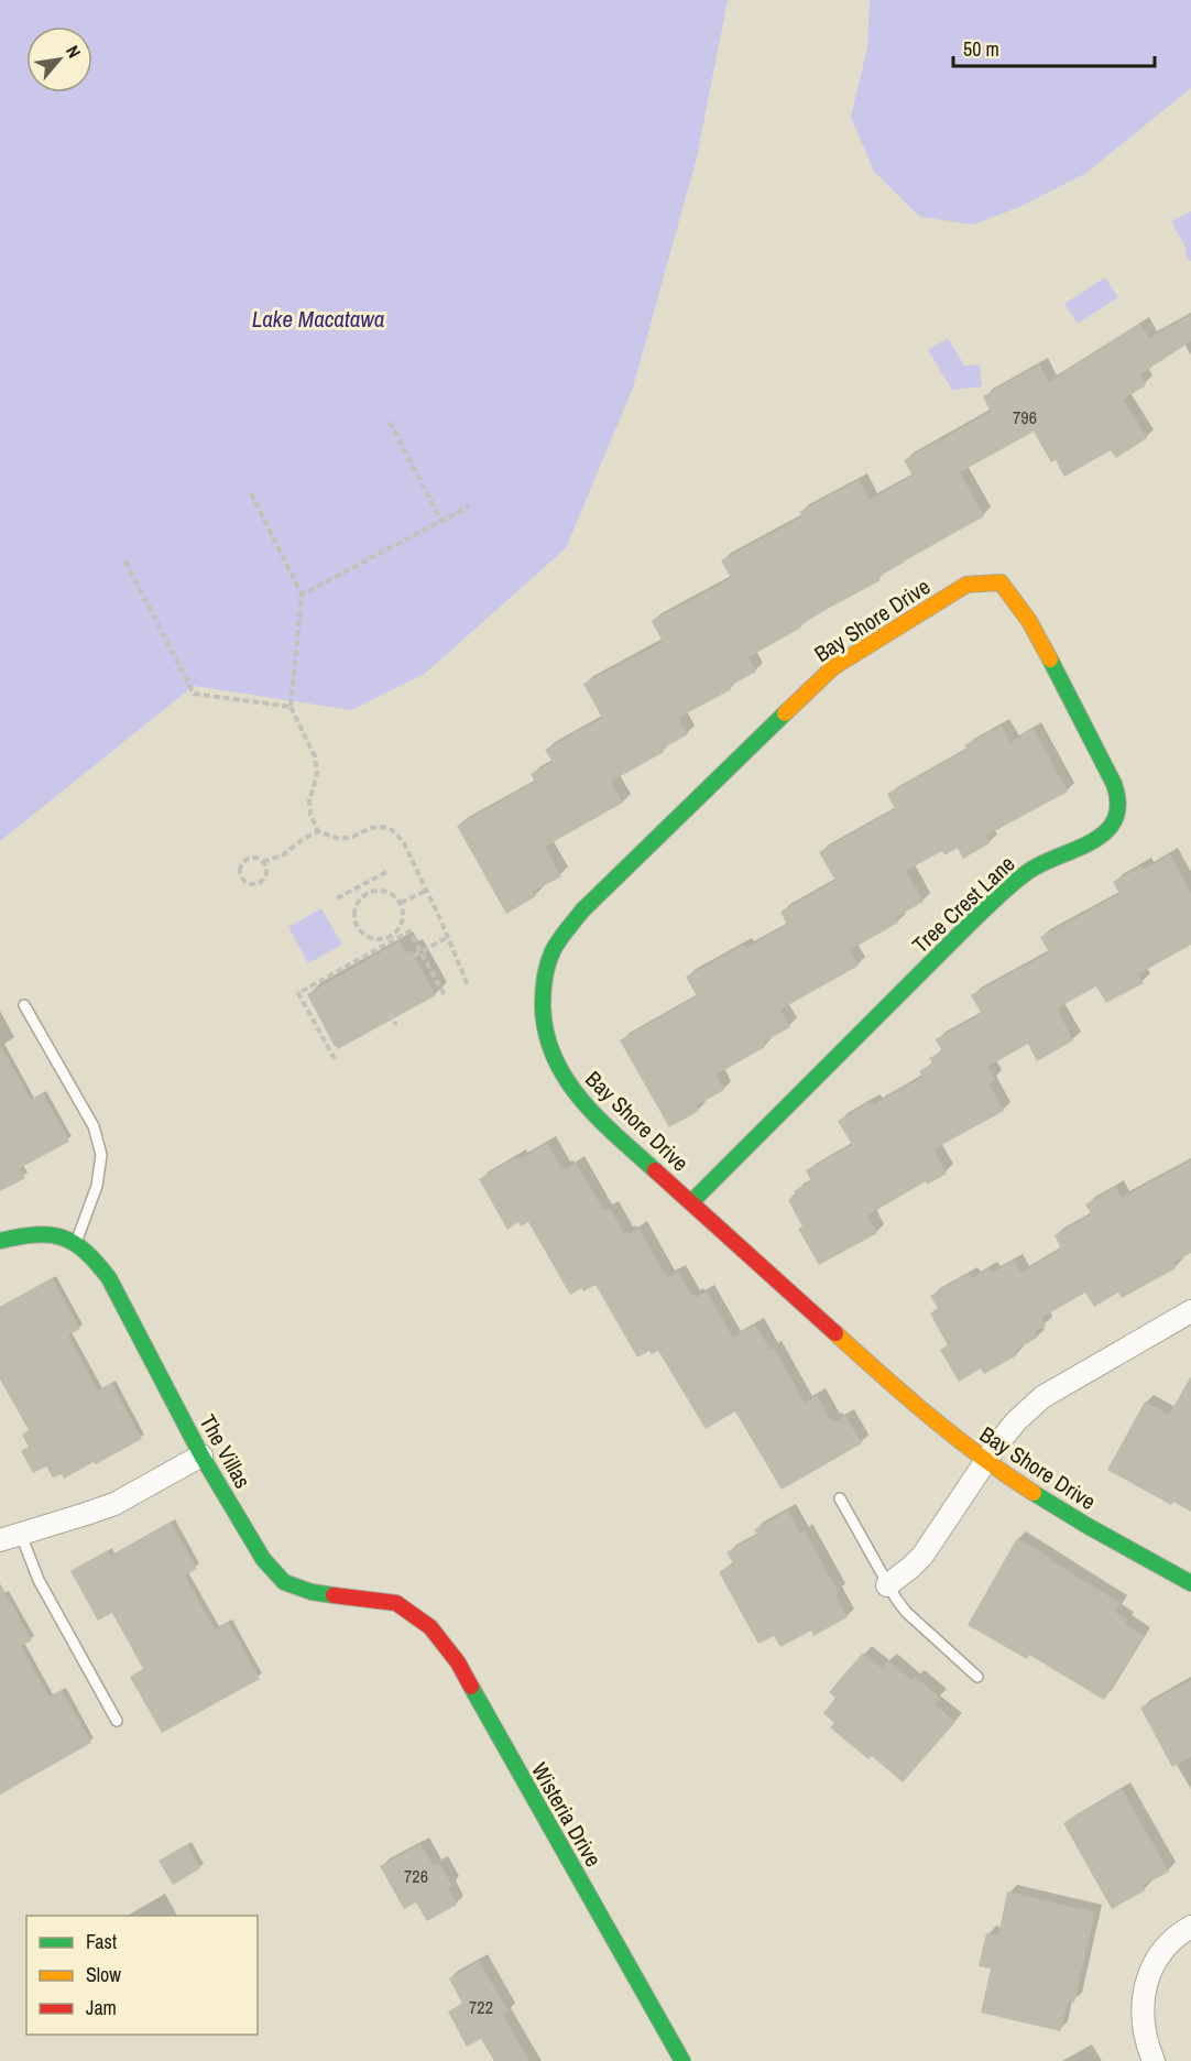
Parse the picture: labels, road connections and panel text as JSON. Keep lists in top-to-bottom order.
{
  "streets": {
    "street": [
      "Bay Shore Drive",
      "Tree Crest Lane",
      "The Villas",
      "Wisteria Drive"
    ]
  },
  "crossings": [
    ["Bay Shore Drive", "Tree Crest Lane"],
    ["The Villas", "Wisteria Drive"]
  ],
  "water": ["Lake Macatawa"],
  "house_numbers": ["796", "726", "722"],
  "legend": ["Fast", "Slow", "Jam"],
  "scale_bar": "50 m",
  "north": "top right"
}
